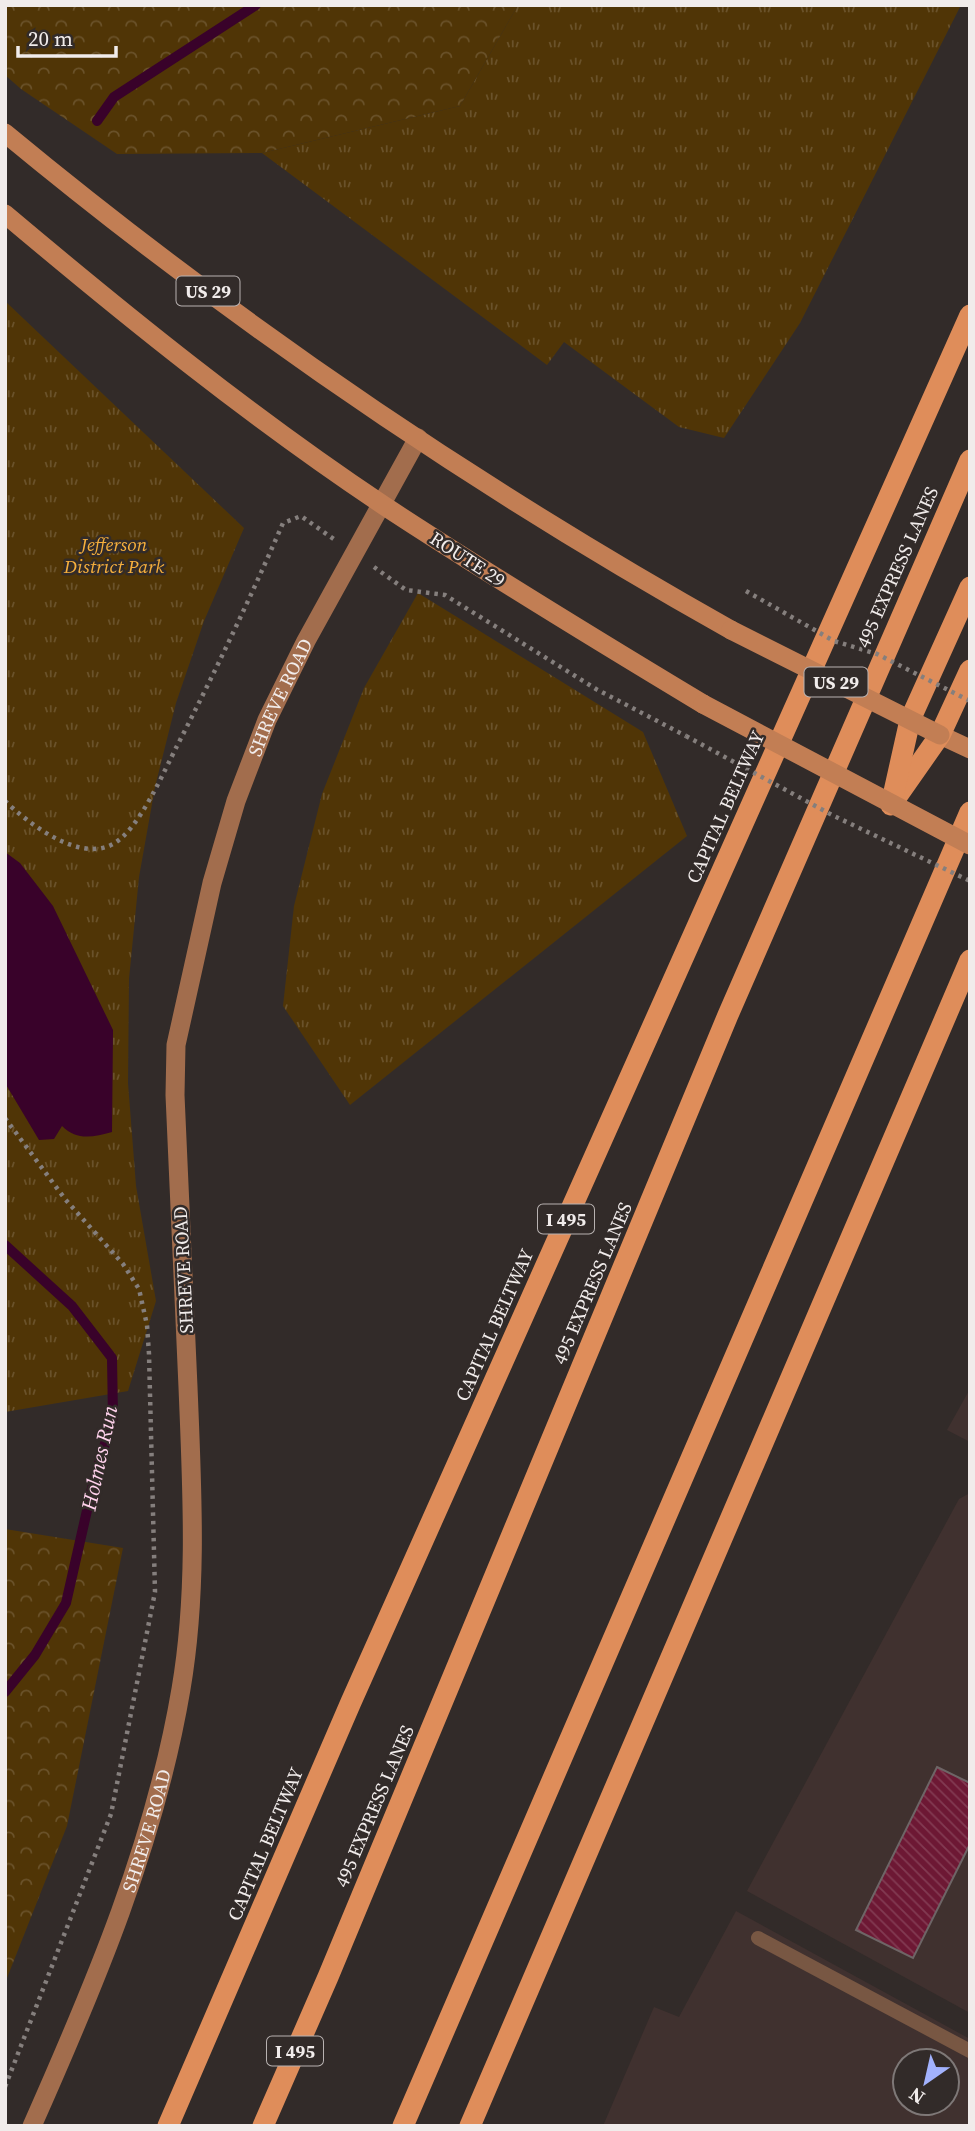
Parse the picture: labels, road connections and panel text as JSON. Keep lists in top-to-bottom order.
{
  "streets": {
    "highway": ["495 EXPRESS LANES", "CAPITAL BELTWAY", "I 495"],
    "main road": ["US 29", "ROUTE 29", "SHREVE ROAD"]
  },
  "crossings": [
    ["US 29", "SHREVE ROAD"],
    ["ROUTE 29", "SHREVE ROAD"]
  ],
  "water": ["Holmes Run"],
  "parks": ["Jefferson District Park"],
  "scale_bar": "20 m",
  "north": "bottom left"
}
